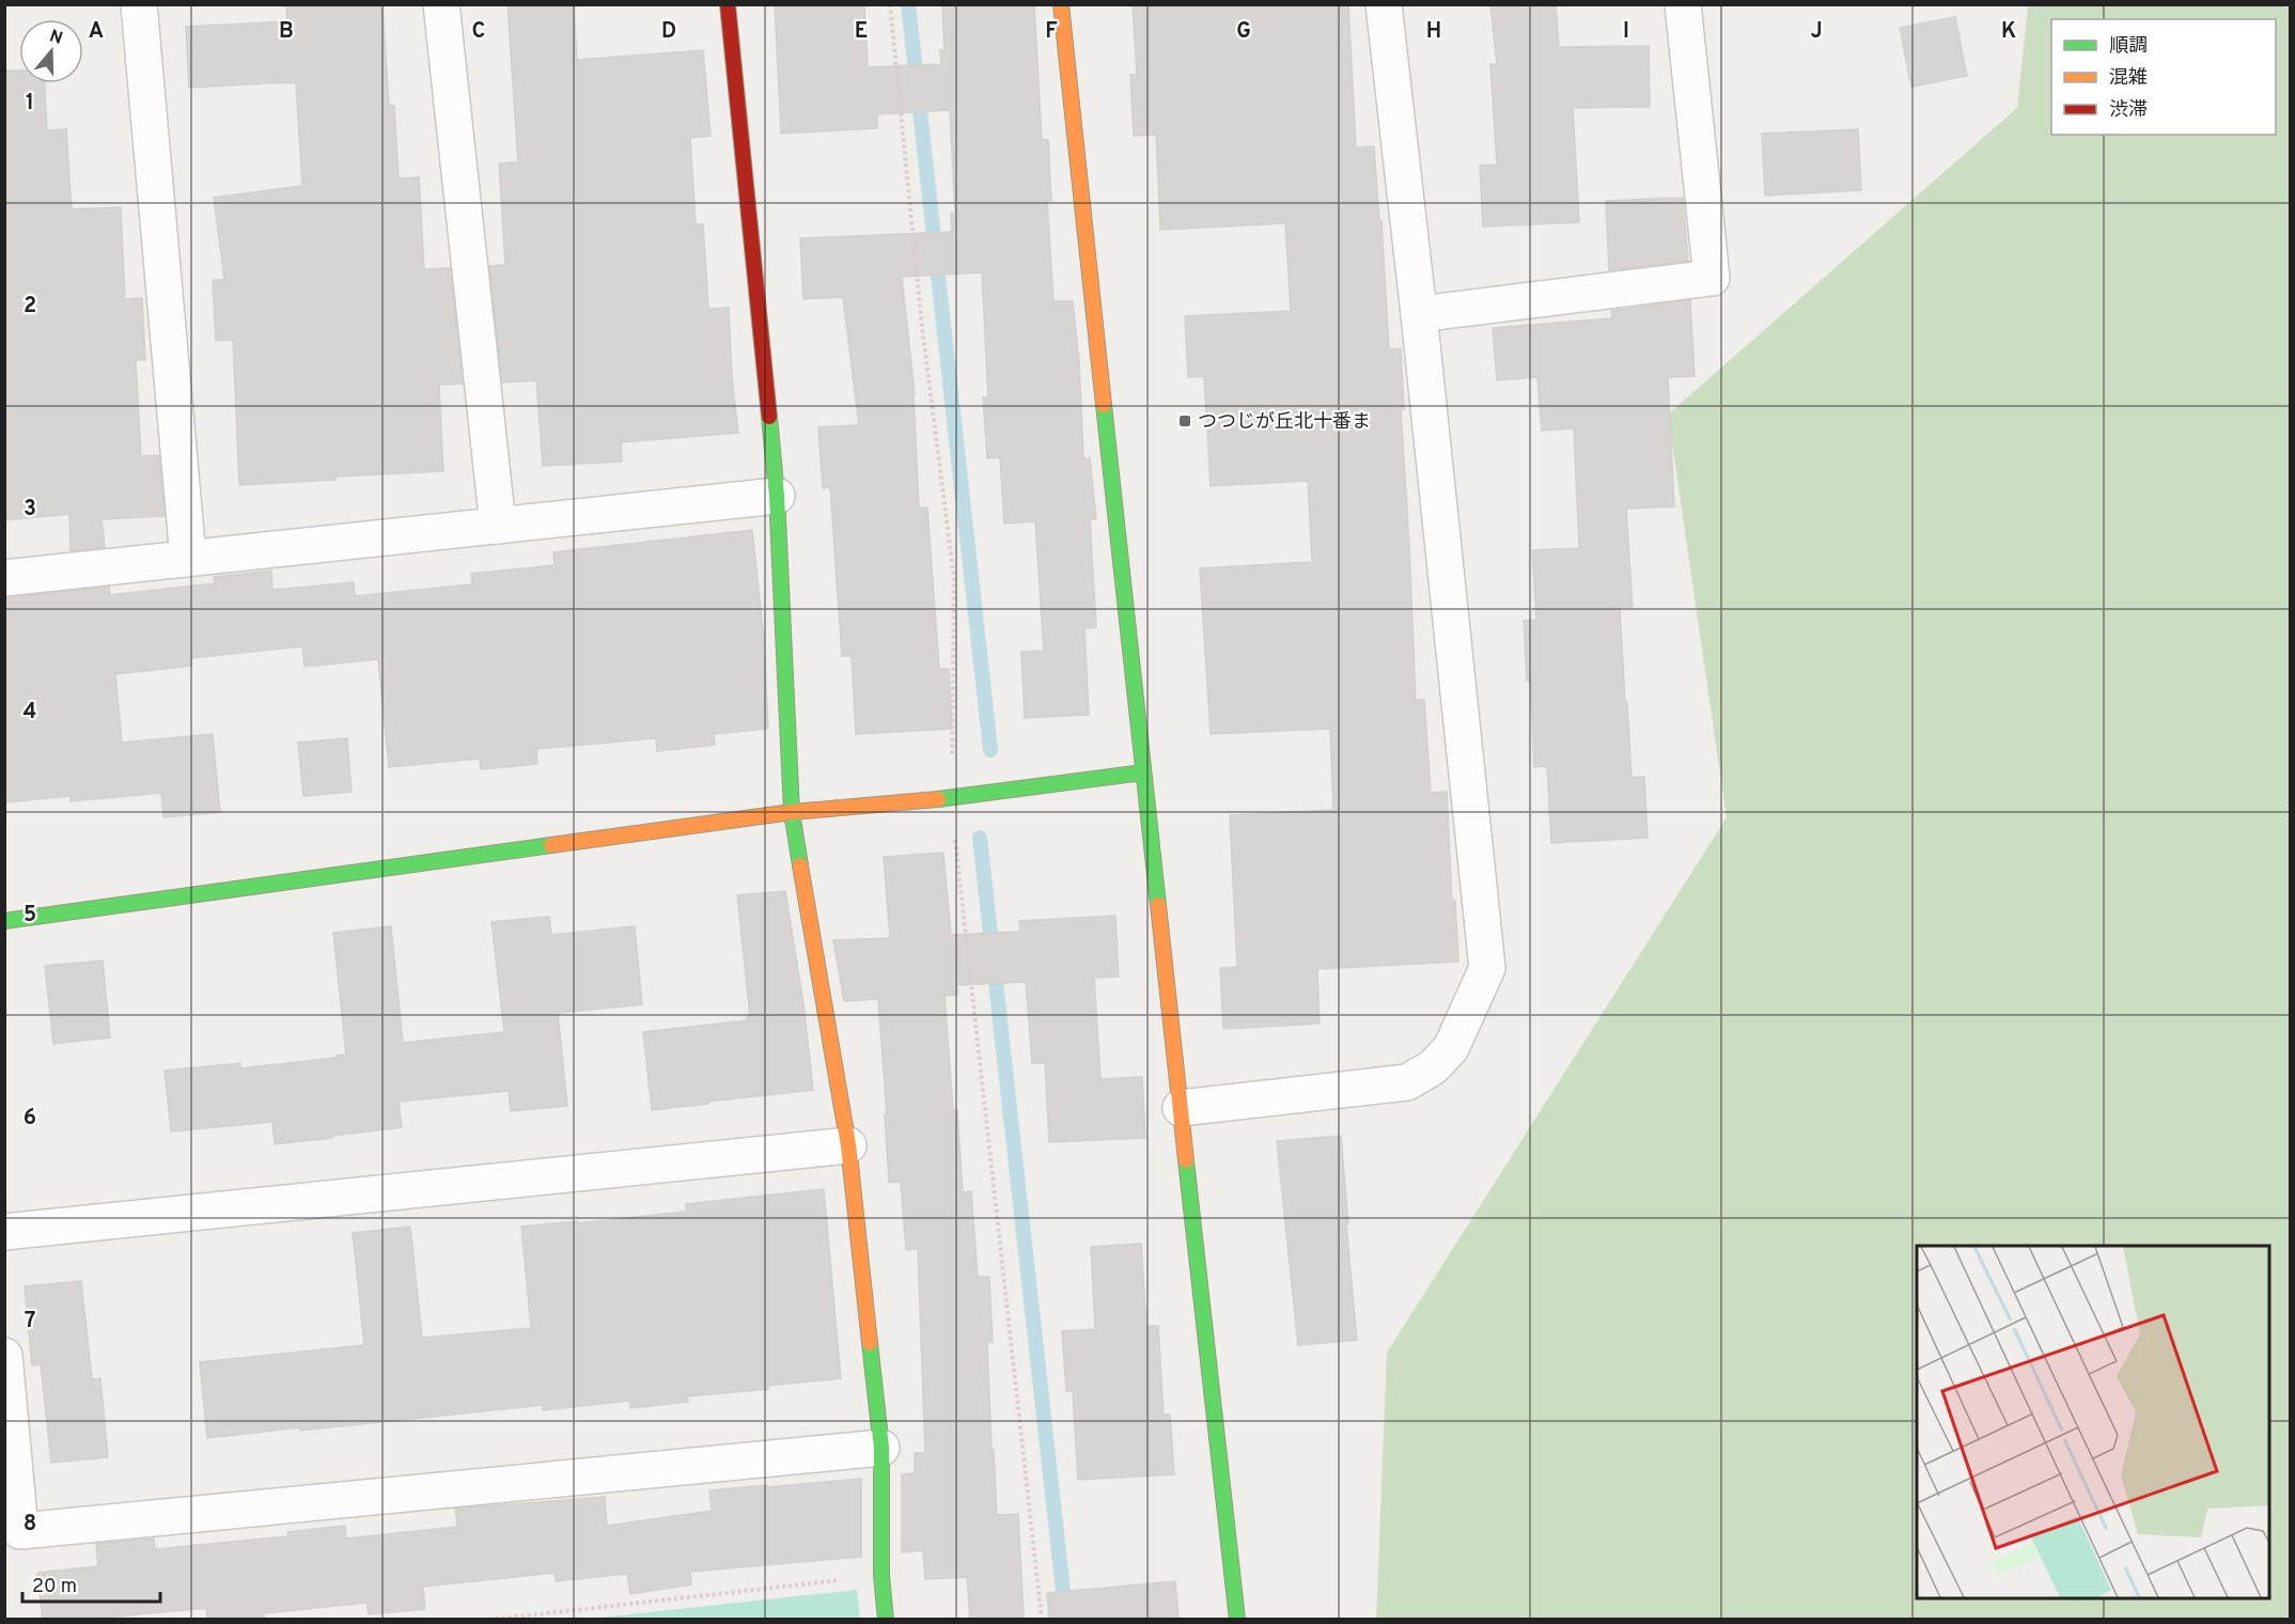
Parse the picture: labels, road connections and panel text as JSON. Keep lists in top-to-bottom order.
{
  "places": {
    "transit": ["つつじが丘北十番ま"]
  },
  "legend": ["順調", "混雑", "渋滞"],
  "scale_bar": "20 m",
  "north": "top",
  "grid": {
    "columns": [
      "A",
      "B",
      "C",
      "D",
      "E",
      "F",
      "G",
      "H",
      "I",
      "J",
      "K"
    ],
    "rows": [
      "1",
      "2",
      "3",
      "4",
      "5",
      "6",
      "7",
      "8"
    ]
  }
}
